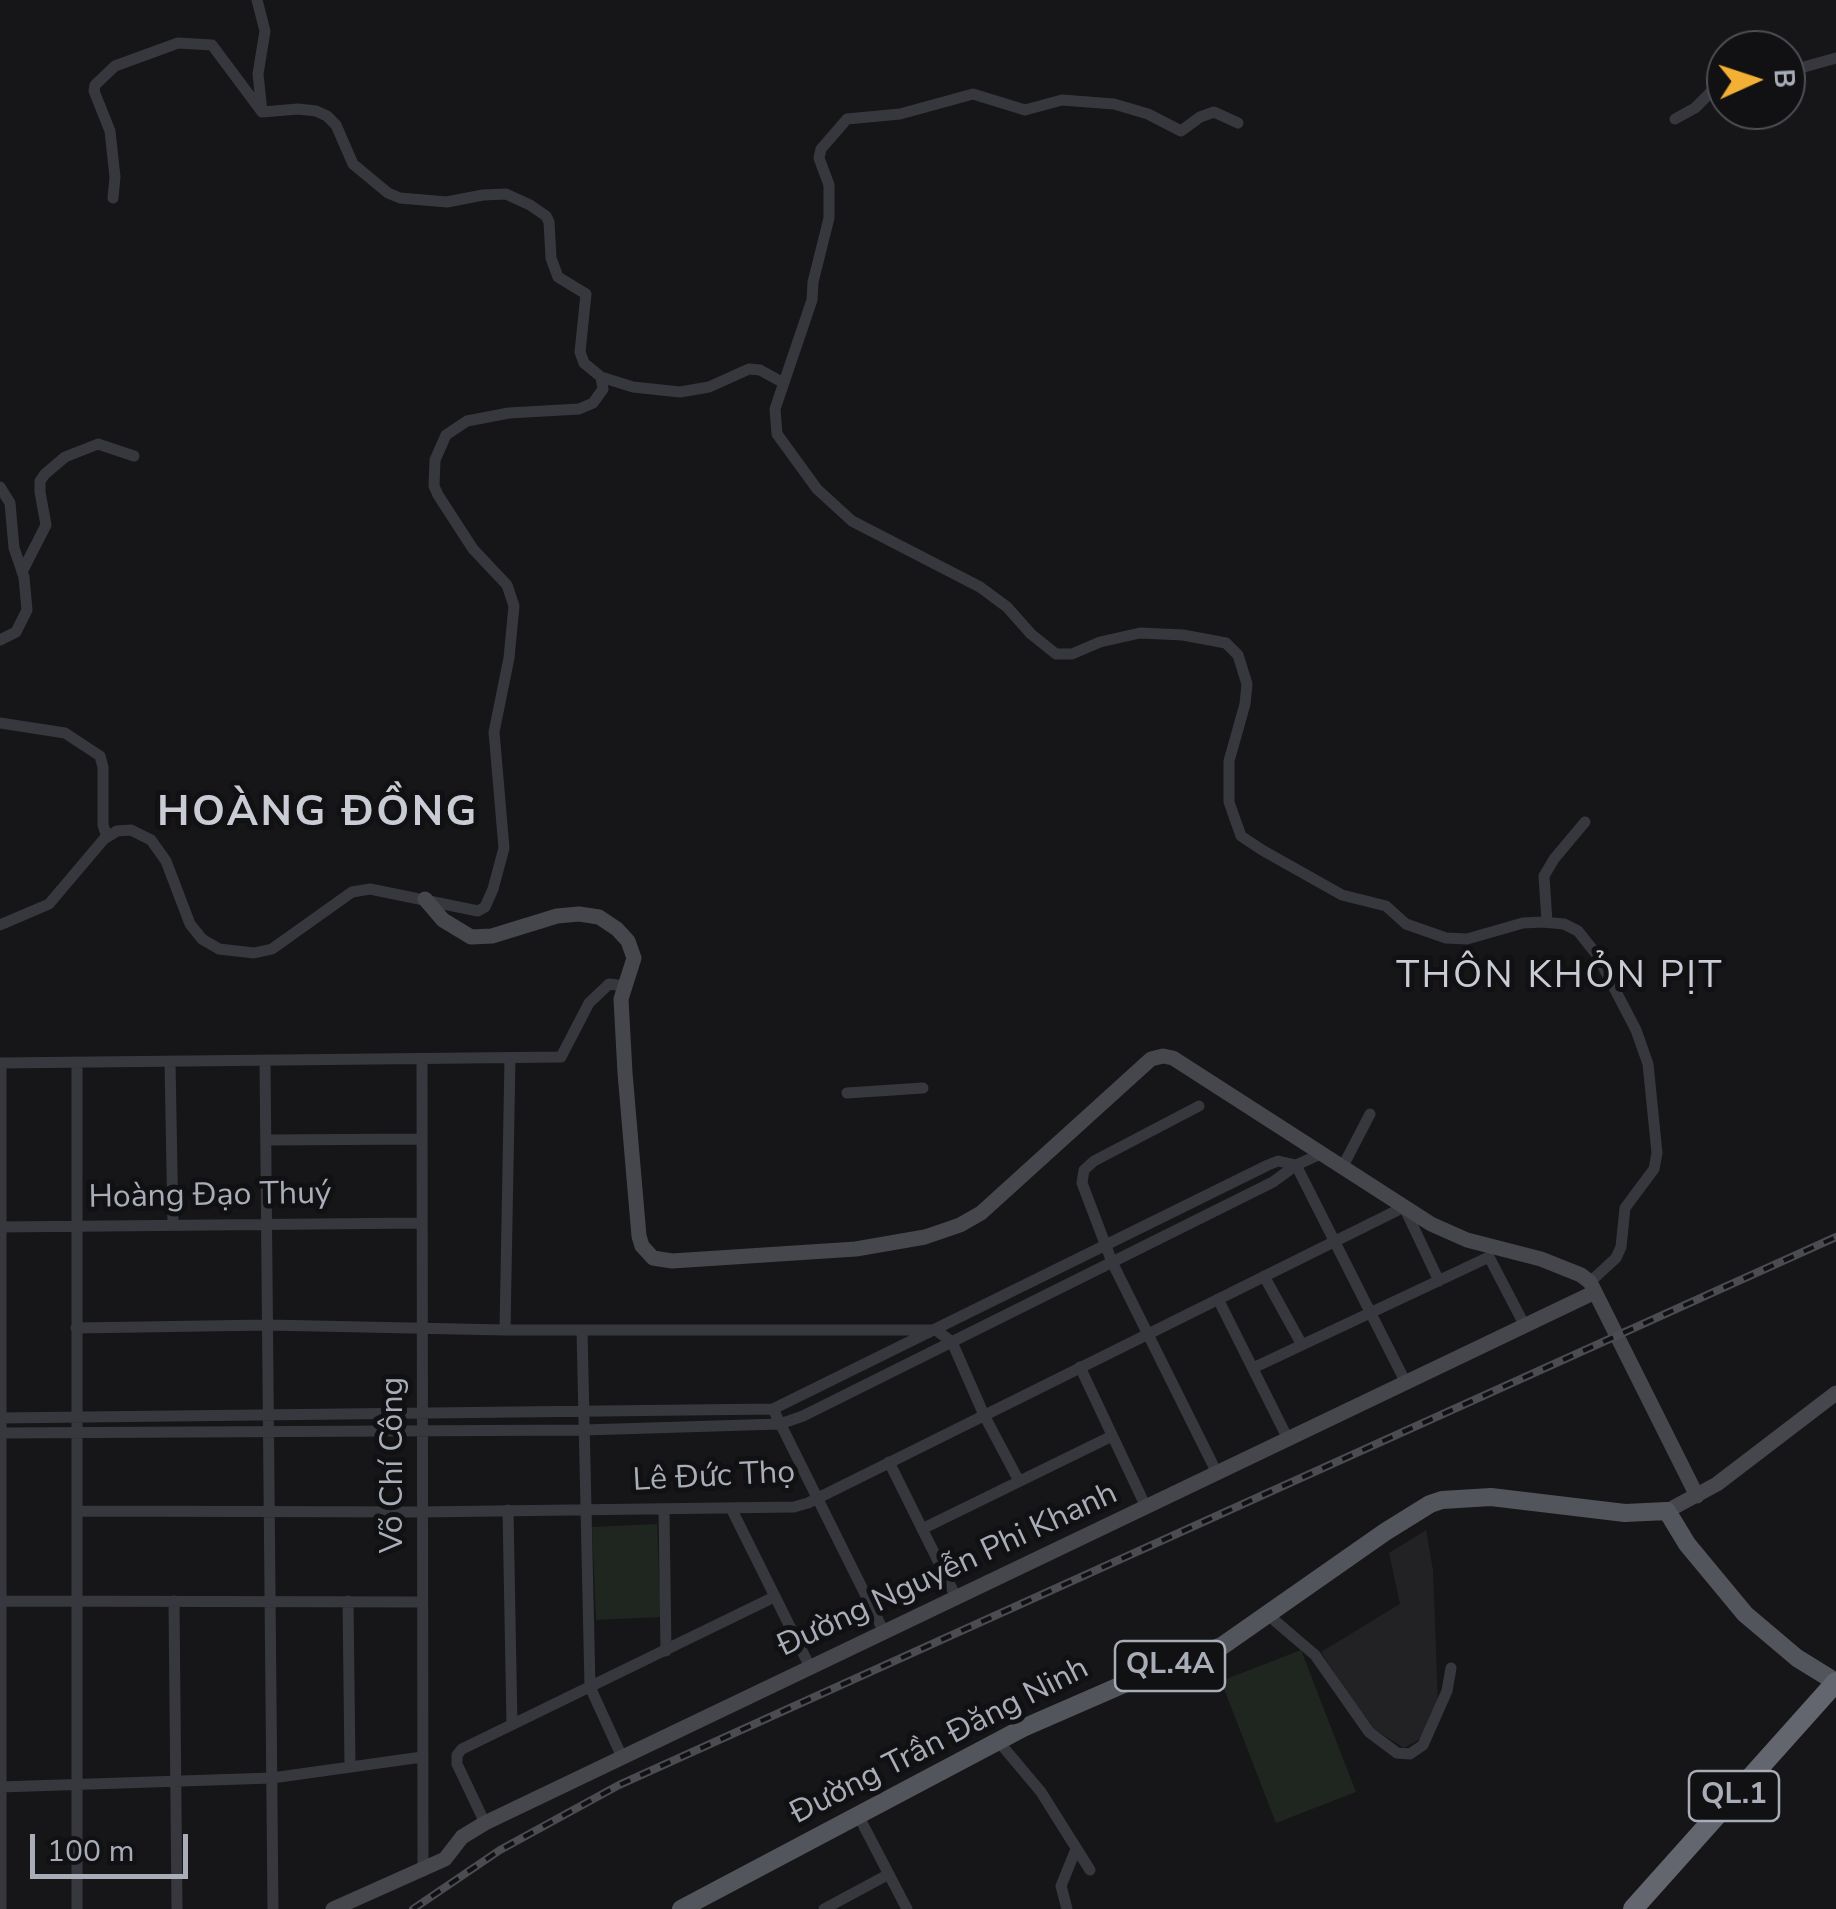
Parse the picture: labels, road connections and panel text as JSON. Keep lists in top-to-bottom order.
{
  "streets": {
    "highway": ["QL.1"],
    "main road": ["QL.4A", "Đường Trần Đăng Ninh"],
    "street": [
      "Hoàng Đạo Thuý",
      "Võ Chí Công",
      "Lê Đức Thọ",
      "Đường Nguyễn Phi Khanh"
    ]
  },
  "crossings": [
    ["Hoàng Đạo Thuý", "Võ Chí Công"],
    ["Võ Chí Công", "Lê Đức Thọ"],
    ["Võ Chí Công", "Đường Nguyễn Phi Khanh"]
  ],
  "districts": ["HOÀNG ĐỒNG", "THÔN KHỎN PỊT"],
  "scale_bar": "100 m",
  "north": "right"
}
